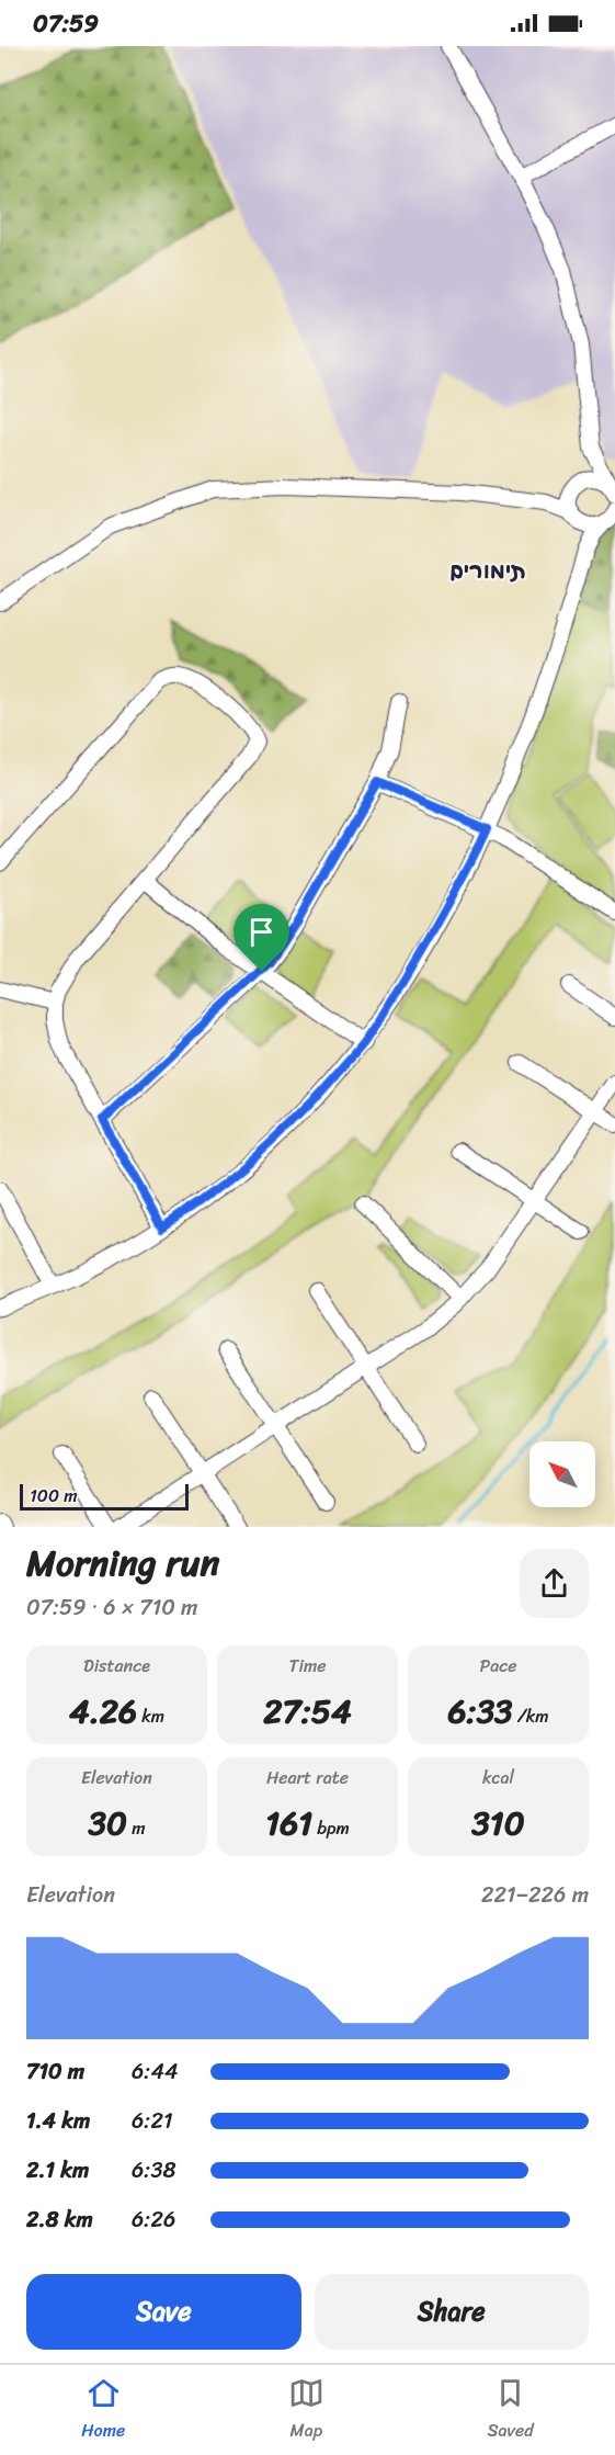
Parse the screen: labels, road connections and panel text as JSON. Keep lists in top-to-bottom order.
{
  "districts": ["תימורים"],
  "scale_bar": "100 m",
  "north": "top left",
  "page": {
    "status": "07:59",
    "scale": "100 m",
    "heading": ["Morning run", "07:59 · 6 × 710 m"],
    "stats": [
      ["Distance", "4.26 km"],
      ["Time", "27:54"],
      ["Pace", "6:33 /km"],
      ["Elevation", "30 m"],
      ["Heart rate", "161 bpm"],
      ["kcal", "310"]
    ],
    "chart": ["Elevation", "221–226 m"],
    "list": [
      {
        "name": "710 m",
        "note": "6:44"
      },
      {
        "name": "1.4 km",
        "note": "6:21"
      },
      {
        "name": "2.1 km",
        "note": "6:38"
      },
      {
        "name": "2.8 km",
        "note": "6:26"
      }
    ],
    "buttons": ["Save", "Share"],
    "tabs": ["Home", "Map", "Saved"]
  }
}
